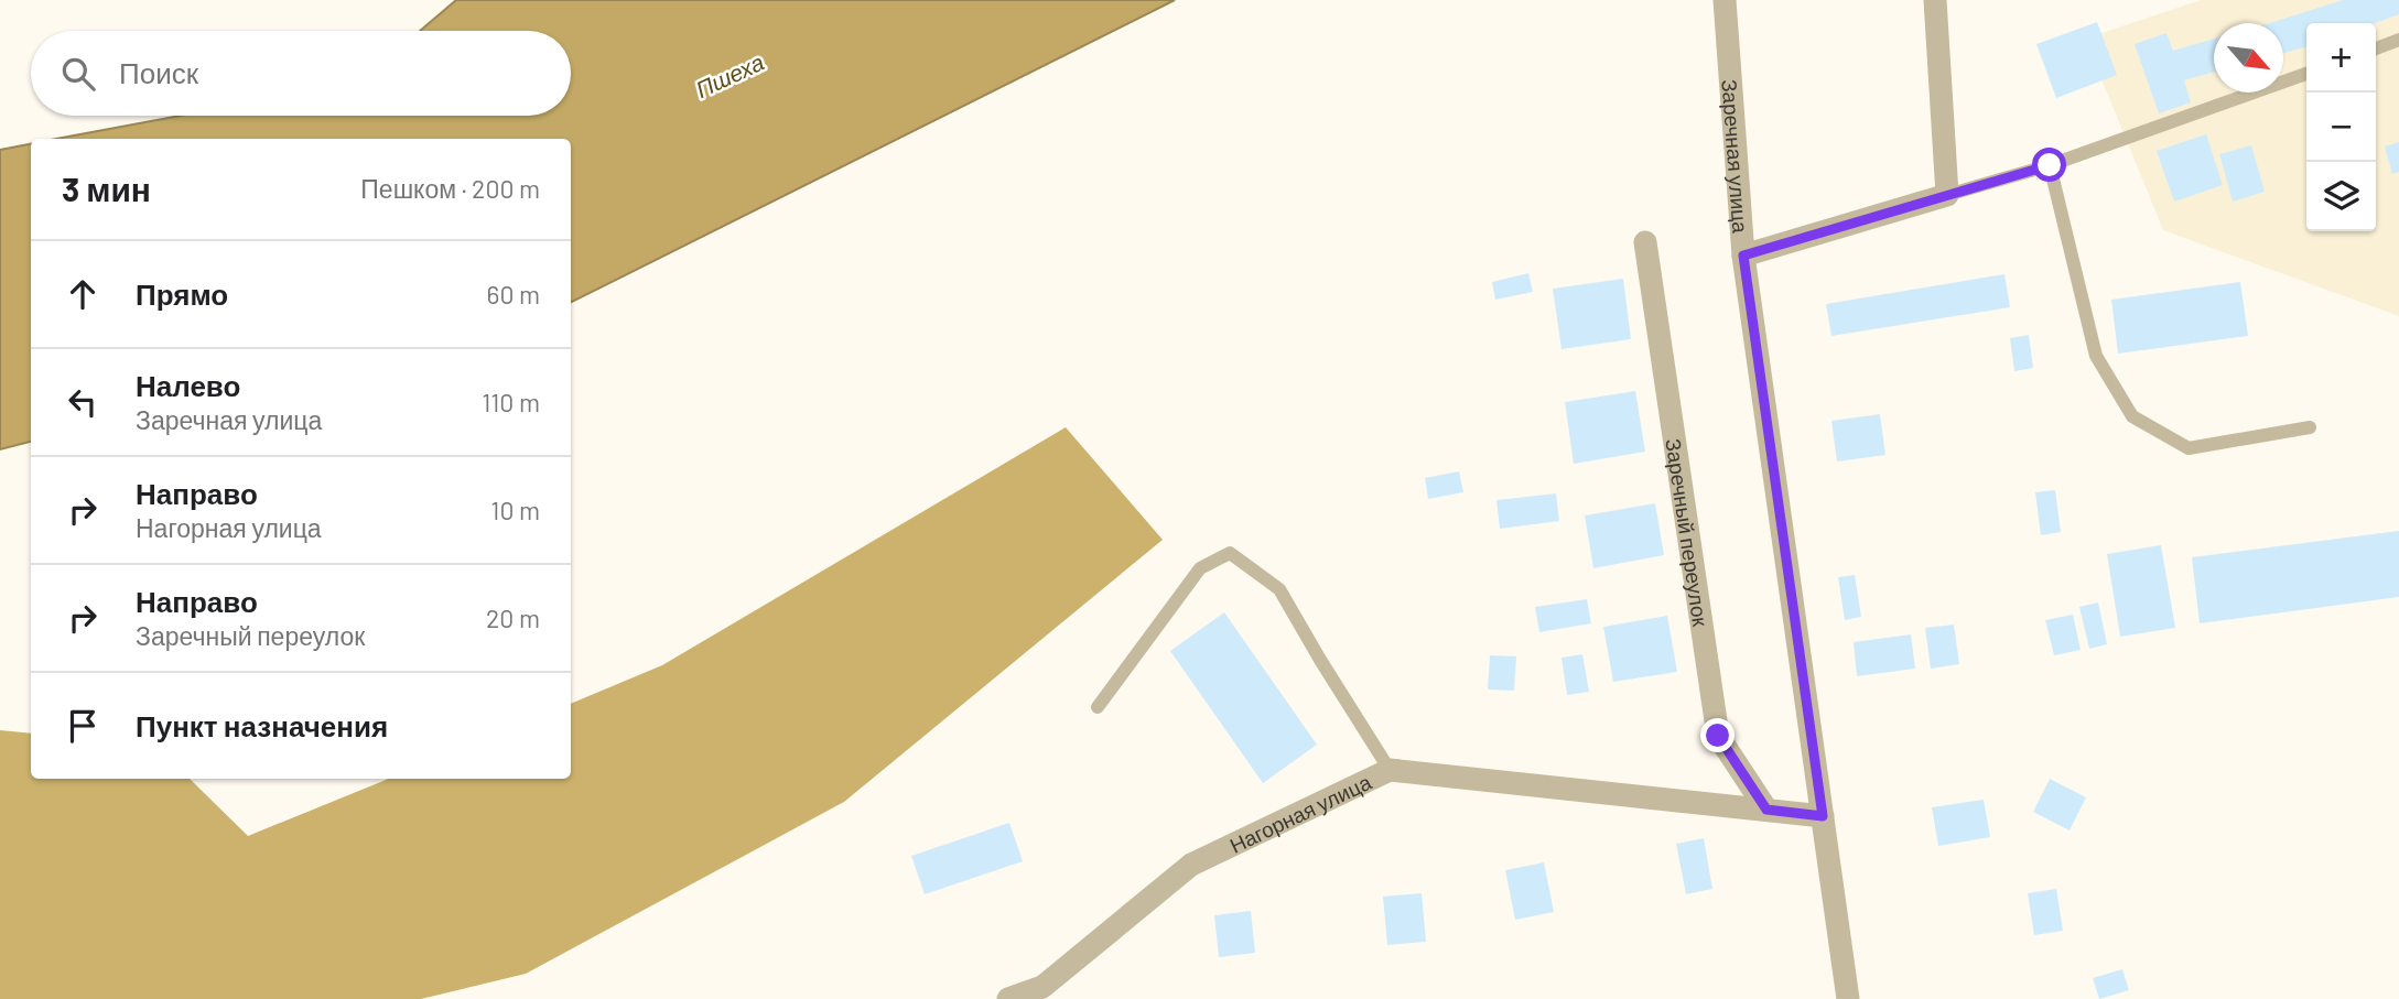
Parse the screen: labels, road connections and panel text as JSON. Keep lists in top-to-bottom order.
{
  "streets": {
    "street": ["Заречная улица", "Заречный переулок", "Нагорная улица"]
  },
  "crossings": [
    ["Заречная улица", "Нагорная улица"],
    ["Заречный переулок", "Нагорная улица"]
  ],
  "water": ["Пшеха"],
  "north": "bottom right",
  "page": {
    "map_buttons": ["+", "−"],
    "search": "Поиск",
    "heading": ["3 мин", "Пешком · 200 m"],
    "list": [
      ["Прямо", "60 m"],
      ["Налево", "Заречная улица", "110 m"],
      ["Направо", "Нагорная улица", "10 m"],
      ["Направо", "Заречный переулок", "20 m"],
      "Пункт назначения"
    ]
  }
}
